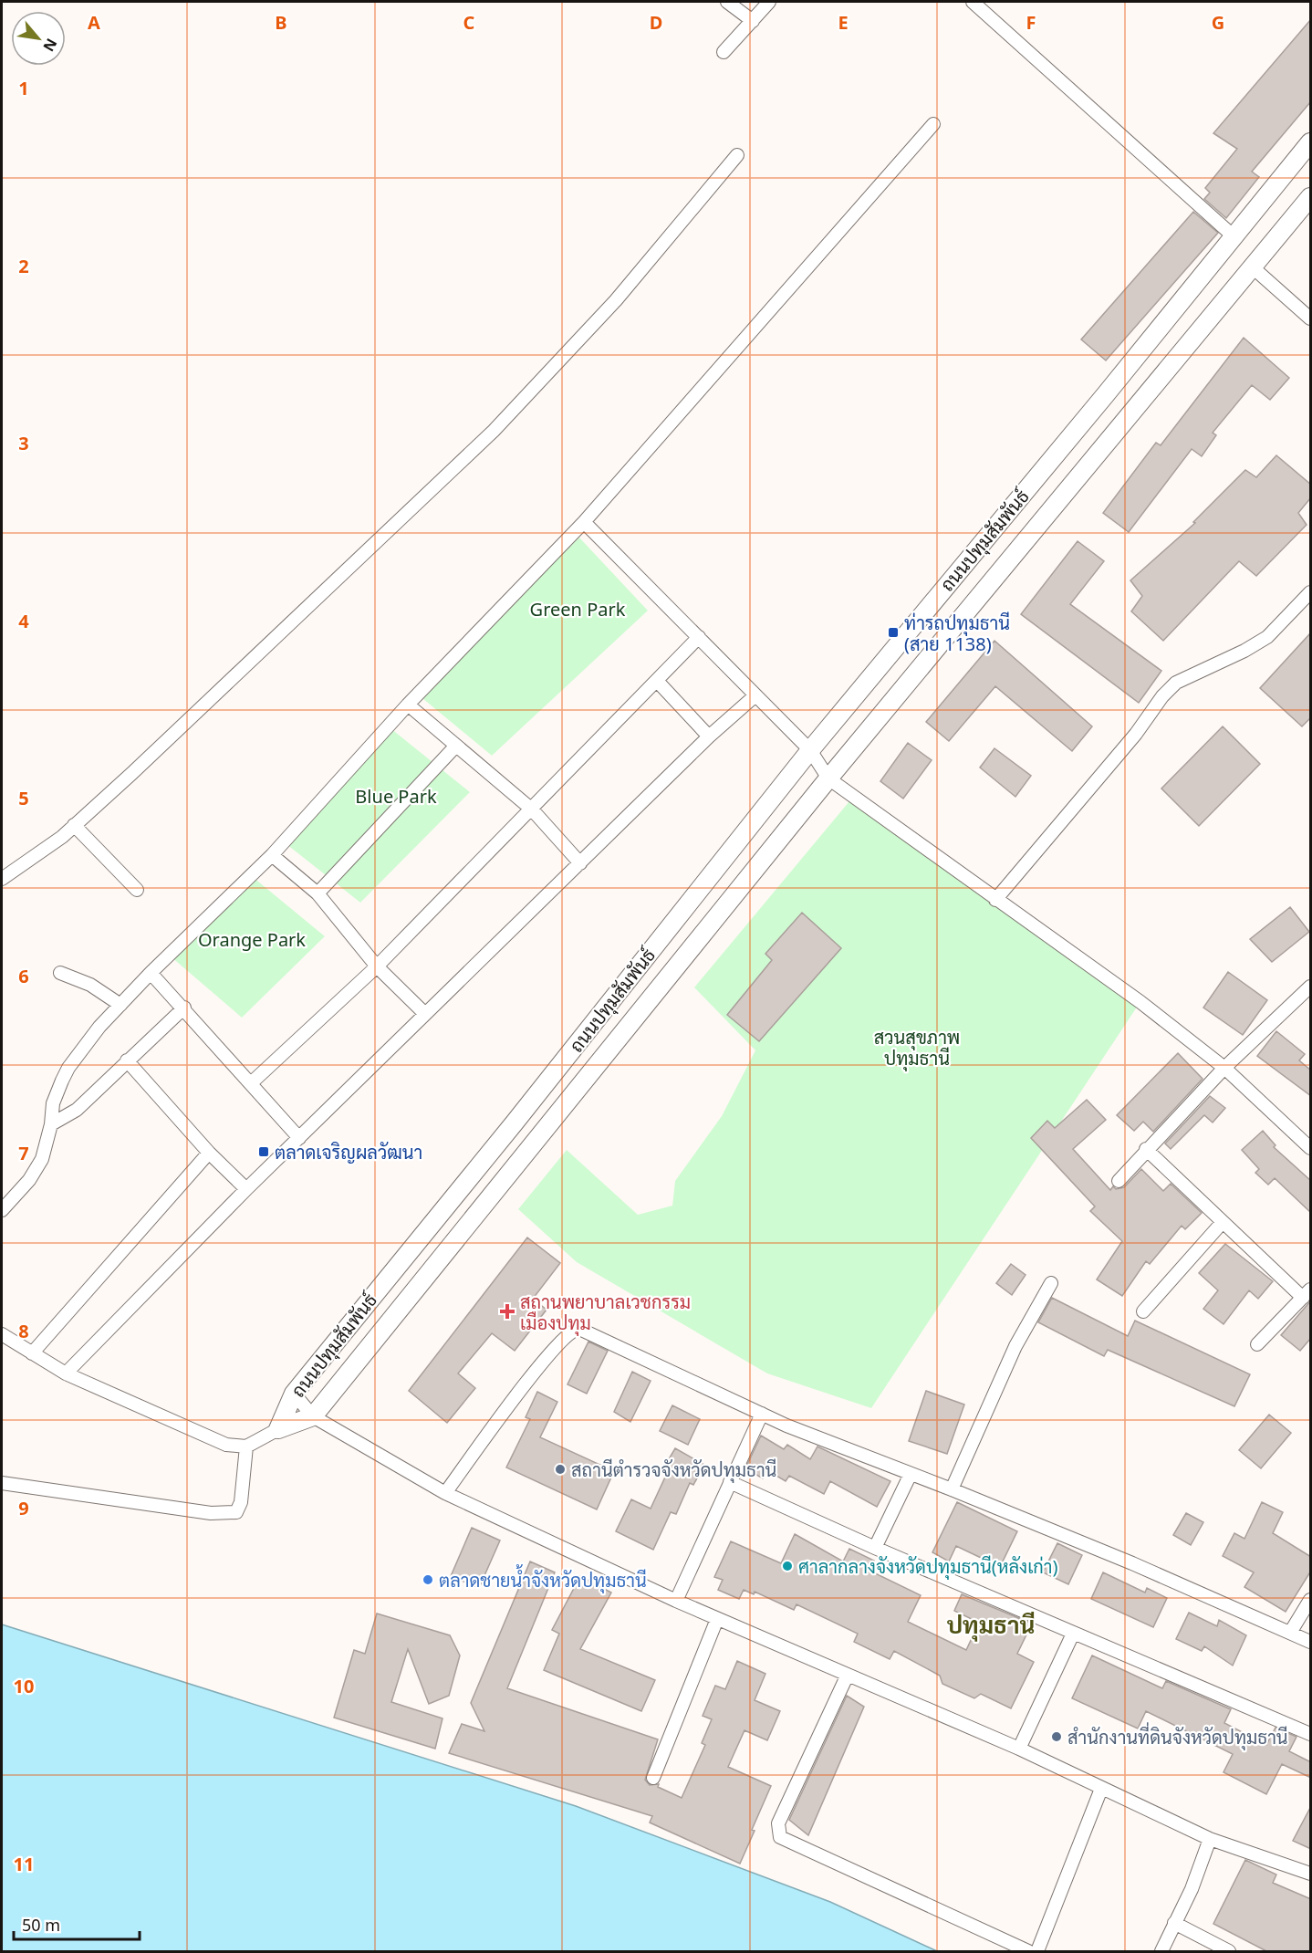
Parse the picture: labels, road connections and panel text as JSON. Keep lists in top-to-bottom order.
{
  "streets": {
    "street": ["ถนนปทุมสัมพันธ์"]
  },
  "districts": ["ปทุมธานี"],
  "parks": [
    "Green Park",
    "Blue Park",
    "Orange Park",
    "สวนสุขภาพ ปทุมธานี"
  ],
  "places": {
    "transit": ["ท่ารถปทุมธานี (สาย 1138)", "ตลาดเจริญผลวัฒนา"],
    "health": ["สถานพยาบาลเวชกรรม เมืองปทุม"],
    "other": [
      "สถานีตำรวจจังหวัดปทุมธานี",
      "ศาลากลางจังหวัดปทุมธานี(หลังเก่า)",
      "ตลาดชายน้ำจังหวัดปทุมธานี",
      "สำนักงานที่ดินจังหวัดปทุมธานี"
    ]
  },
  "scale_bar": "50 m",
  "north": "bottom right",
  "grid": {
    "columns": [
      "A",
      "B",
      "C",
      "D",
      "E",
      "F",
      "G"
    ],
    "rows": [
      "1",
      "2",
      "3",
      "4",
      "5",
      "6",
      "7",
      "8",
      "9",
      "10",
      "11"
    ]
  }
}
